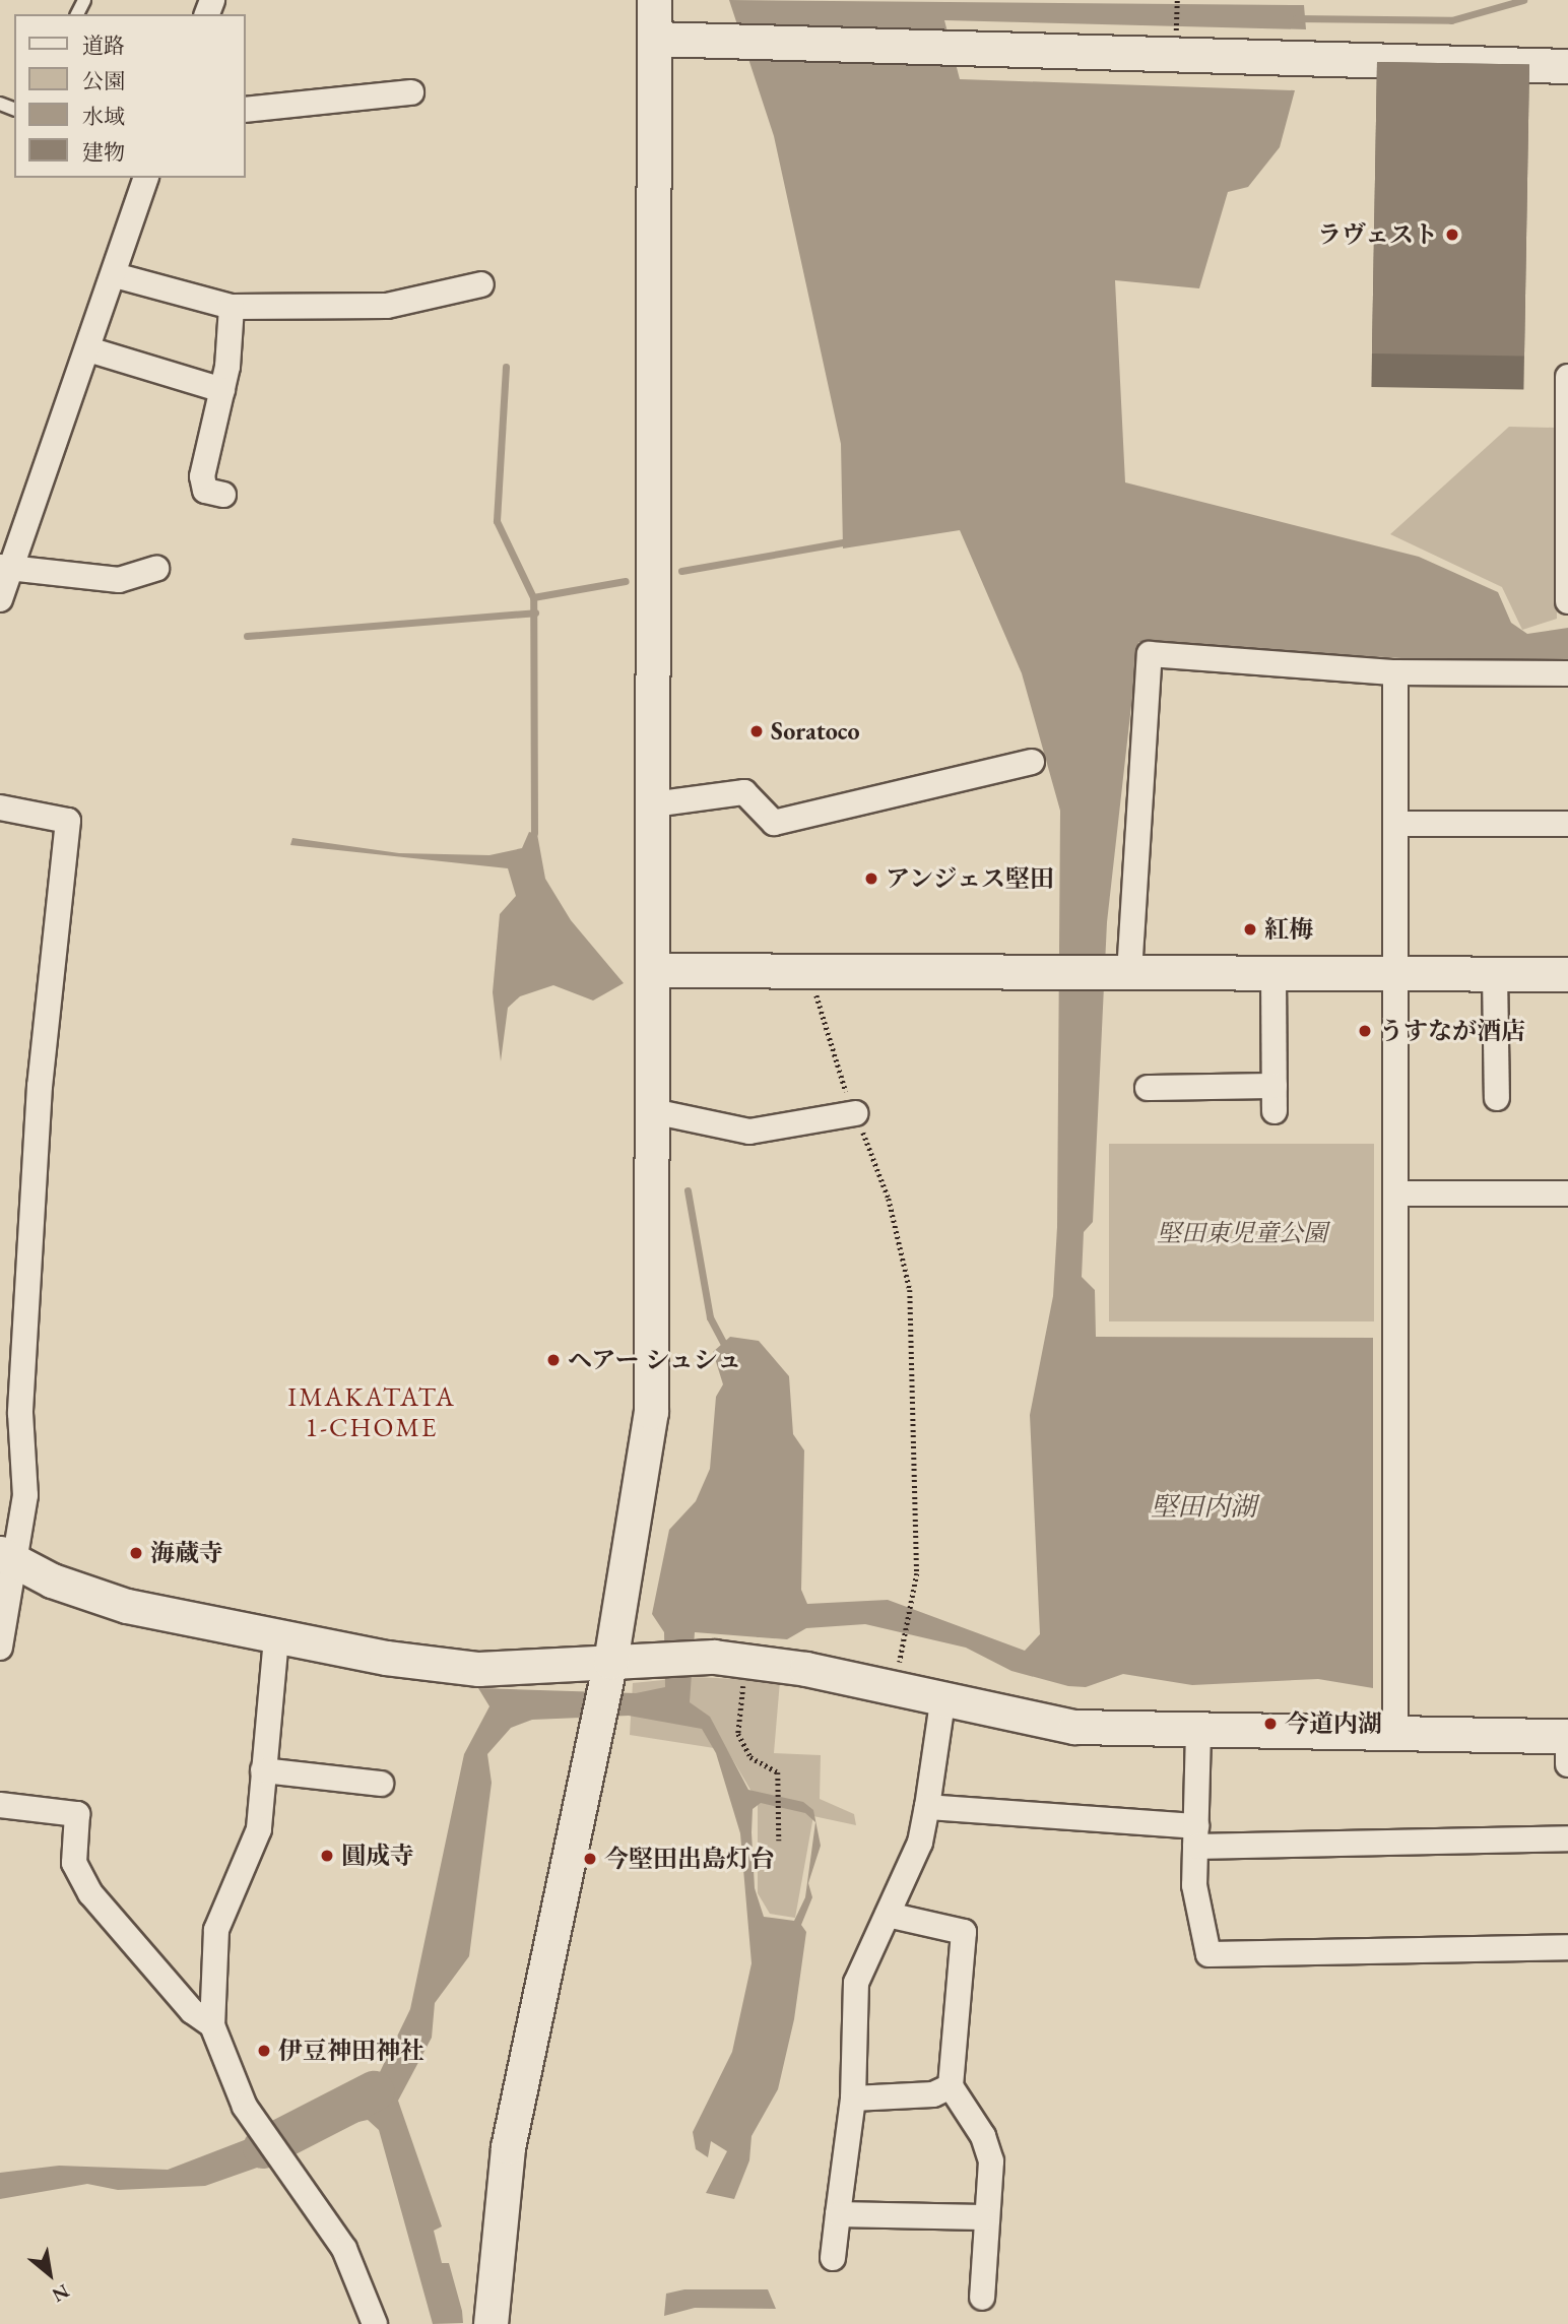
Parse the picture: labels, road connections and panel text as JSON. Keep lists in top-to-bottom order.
{
  "districts": ["IMAKATATA 1-CHOME"],
  "water": ["堅田内湖"],
  "parks": ["堅田東児童公園"],
  "places": [
    "ラヴェスト",
    "Soratoco",
    "アンジェス堅田",
    "紅梅",
    "うすなが酒店",
    "ヘアー シュシュ",
    "海蔵寺",
    "今道内湖",
    "圓成寺",
    "今堅田出島灯台",
    "伊豆神田神社"
  ],
  "legend": [
    "道路",
    "公園",
    "水域",
    "建物"
  ],
  "north": "bottom right"
}
